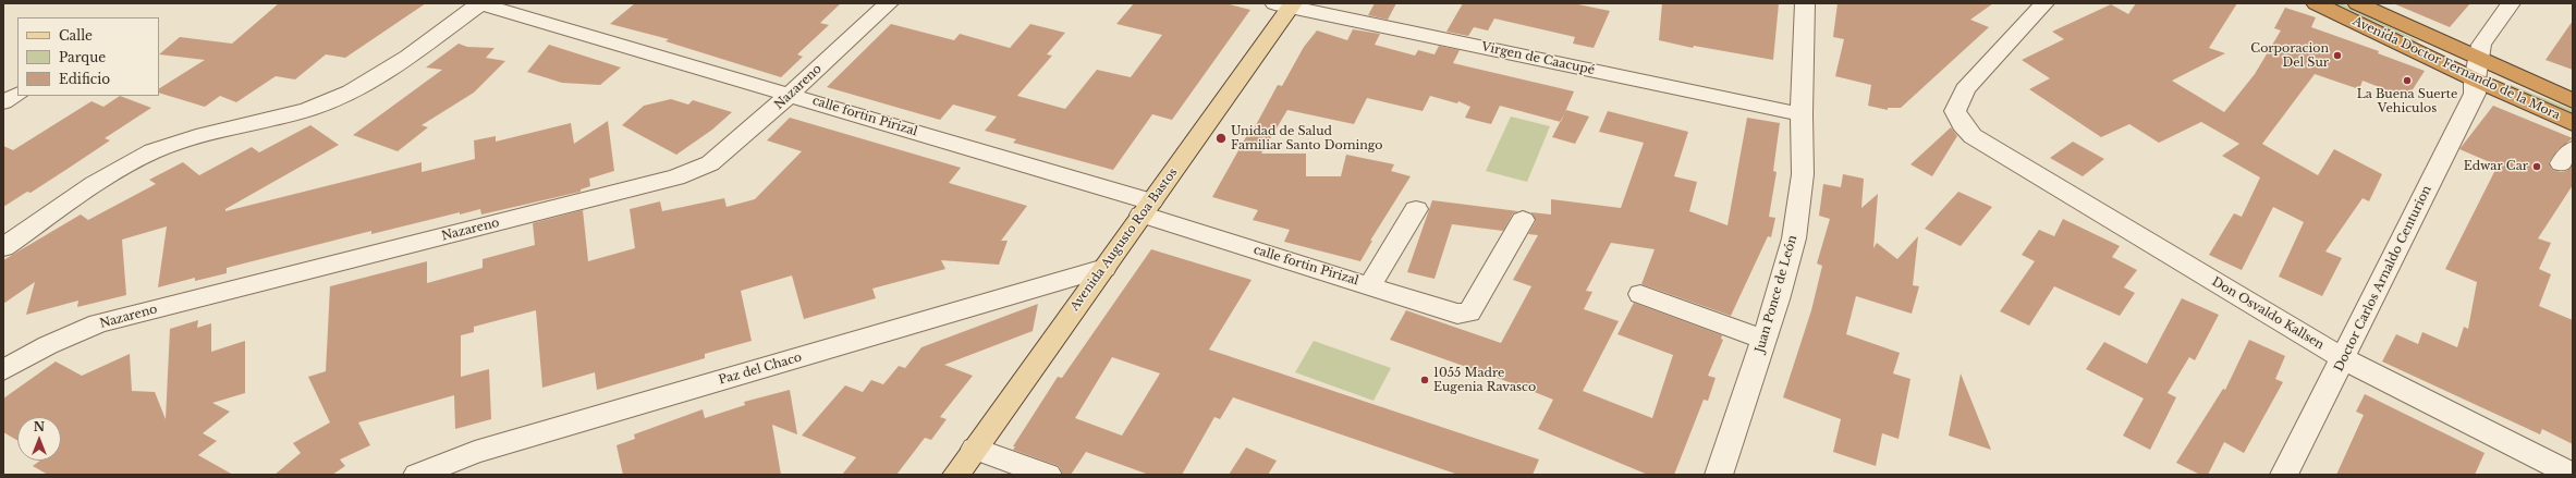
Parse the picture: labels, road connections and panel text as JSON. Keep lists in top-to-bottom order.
{
  "streets": {
    "highway": ["Avenida Doctor Fernando de la Mora"],
    "main road": ["Avenida Augusto Roa Bastos"],
    "street": [
      "Virgen de Caacupé",
      "Nazareno",
      "calle fortin Pirizal",
      "Doctor Carlos Arnaldo Centurion",
      "Juan Ponce de León",
      "Don Osvaldo Kallsen",
      "Paz del Chaco"
    ]
  },
  "crossings": [
    ["Virgen de Caacupé", "Avenida Augusto Roa Bastos"],
    ["Virgen de Caacupé", "Juan Ponce de León"],
    ["Avenida Doctor Fernando de la Mora", "Doctor Carlos Arnaldo Centurion"],
    ["Nazareno", "calle fortin Pirizal"],
    ["calle fortin Pirizal", "Avenida Augusto Roa Bastos"],
    ["Avenida Augusto Roa Bastos", "Paz del Chaco"],
    ["Doctor Carlos Arnaldo Centurion", "Don Osvaldo Kallsen"]
  ],
  "places": [
    "Corporacion Del Sur",
    "La Buena Suerte Vehiculos",
    "Unidad de Salud Familiar Santo Domingo",
    "Edwar Car",
    "1055 Madre Eugenia Ravasco"
  ],
  "legend": ["Calle", "Parque", "Edificio"],
  "north": "top"
}
